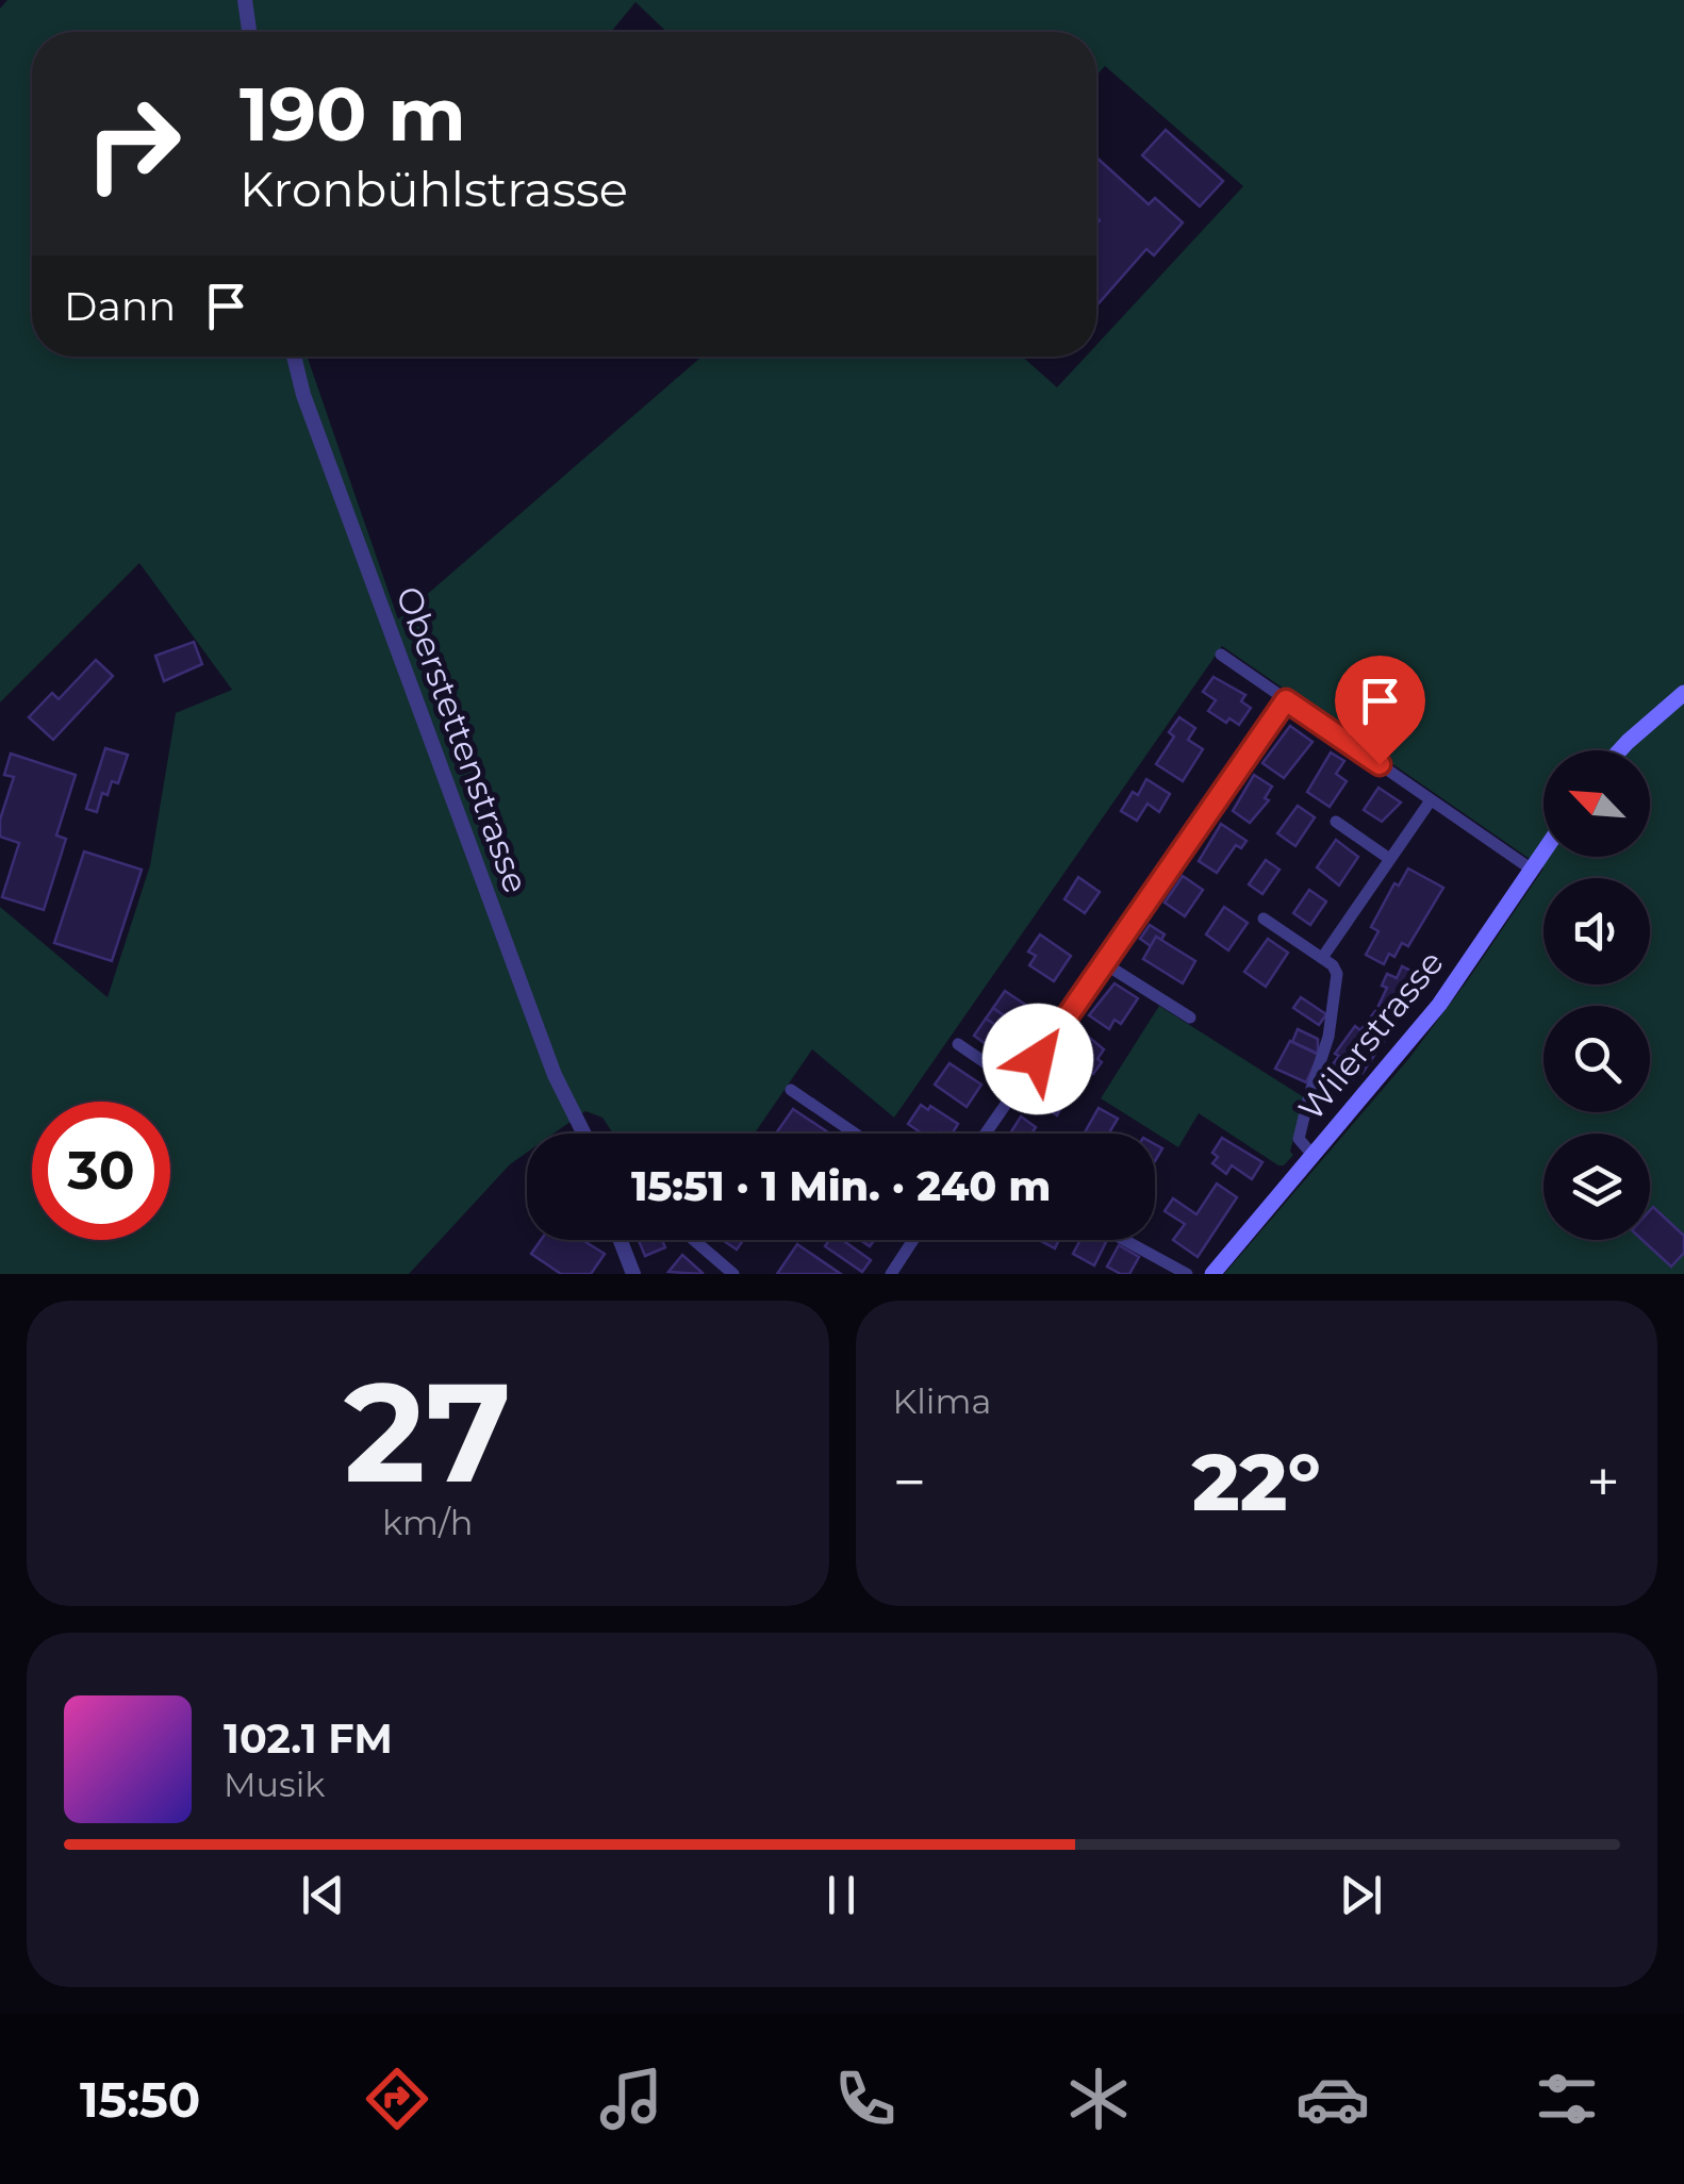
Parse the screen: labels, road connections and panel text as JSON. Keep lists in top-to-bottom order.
{
  "streets": {
    "main road": ["Wilerstrasse"],
    "street": ["Oberstettenstrasse"]
  },
  "north": "top left",
  "page": {
    "turn": ["190 m", "Kronbühlstrasse"],
    "then": "Dann",
    "limit": "30",
    "trip": "15:51 · 1 Min. · 240 m",
    "tile": [
      ["27", "km/h"],
      "Klima"
    ],
    "heat": ["−", "22°", "+"],
    "song": ["102.1 FM", "Musik"],
    "tabs": "15:50"
  }
}
